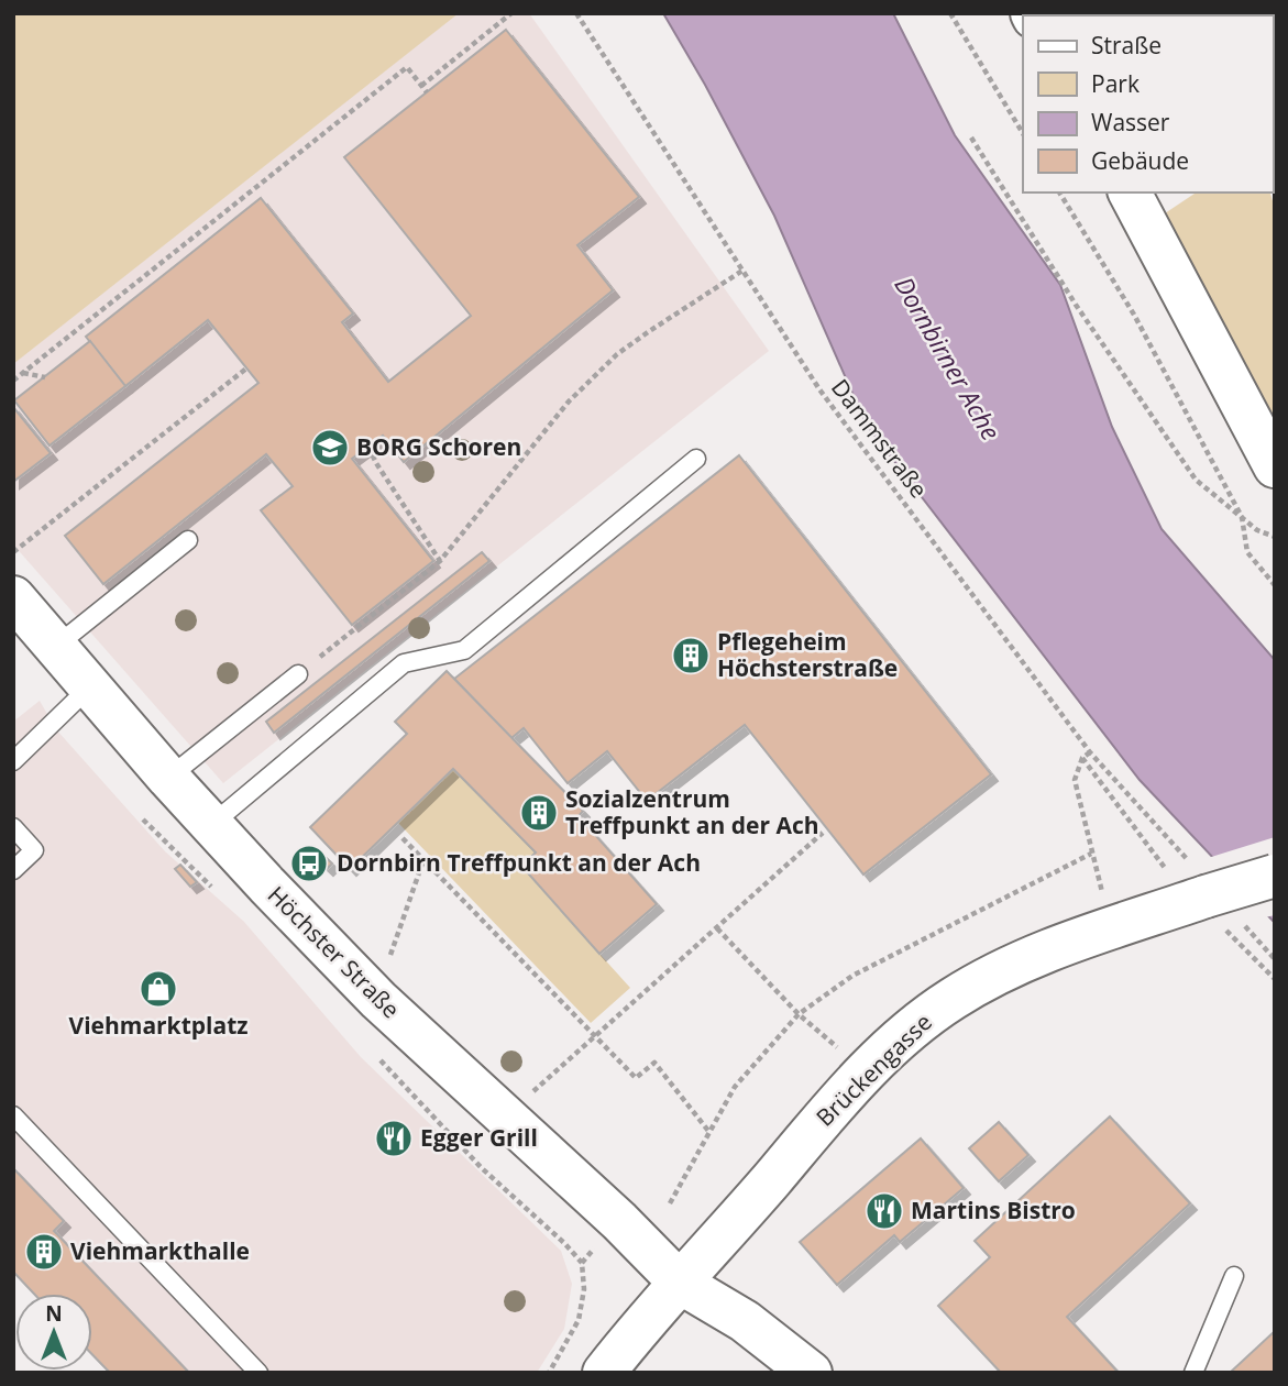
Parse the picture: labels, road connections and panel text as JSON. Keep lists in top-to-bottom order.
{
  "streets": {
    "street": ["Höchster Straße", "Brückengasse"],
    "path": ["Dammstraße"]
  },
  "crossings": [
    ["Dammstraße", "Brückengasse"],
    ["Höchster Straße", "Brückengasse"]
  ],
  "water": ["Dornbirner Ache"],
  "places": {
    "school or university": ["BORG Schoren"],
    "building": ["Pflegeheim Höchsterstraße", "Sozialzentrum Treffpunkt an der Ach", "Viehmarkthalle"],
    "bus stop": ["Dornbirn Treffpunkt an der Ach"],
    "shop": ["Viehmarktplatz"],
    "restaurant": ["Egger Grill", "Martins Bistro"]
  },
  "legend": [
    "Straße",
    "Park",
    "Wasser",
    "Gebäude"
  ],
  "north": "top"
}
